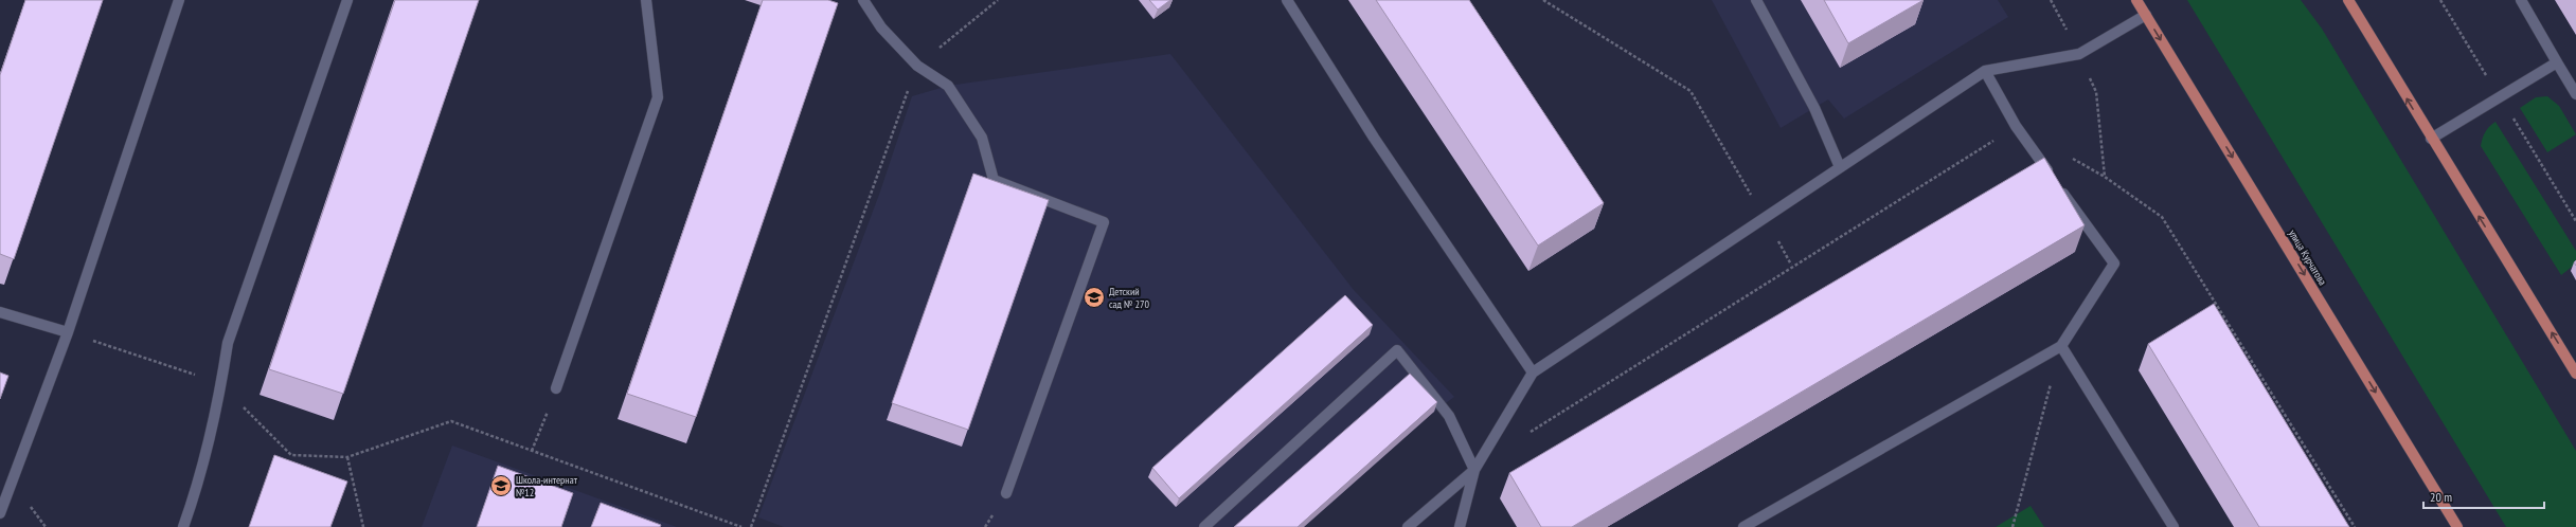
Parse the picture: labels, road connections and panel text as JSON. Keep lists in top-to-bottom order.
{
  "streets": {
    "main road": ["улица Курчатова"]
  },
  "one_way": ["улица Курчатова"],
  "places": {
    "school or university": ["Детский сад № 270", "Школа-интернат №12"]
  },
  "scale_bar": "20 m"
}
